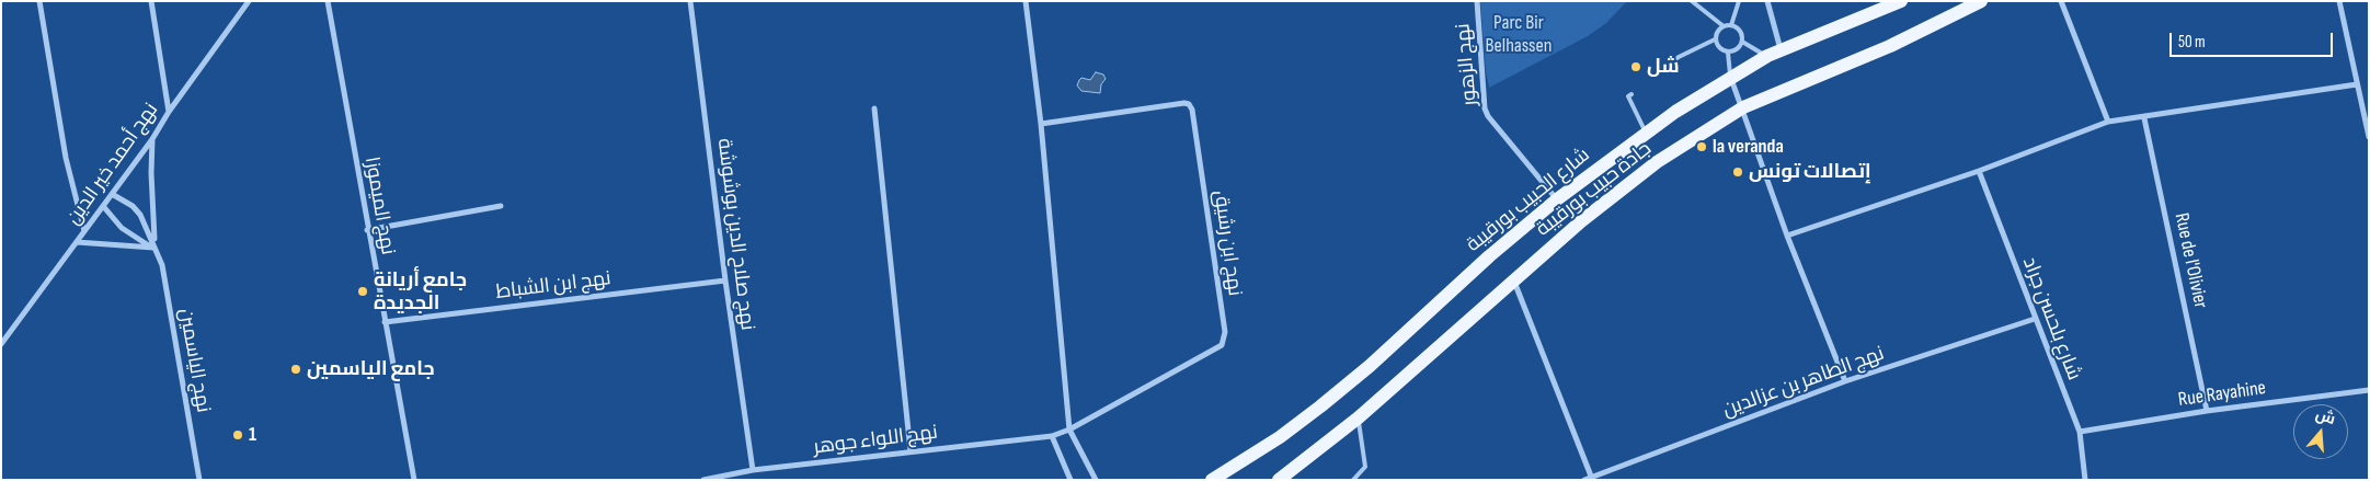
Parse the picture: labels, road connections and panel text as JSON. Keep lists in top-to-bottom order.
{
  "streets": {
    "main road": ["جادة حبيب بورقيبة", "شارع الحبيب بورقيبة"],
    "street": [
      "نهج الزهور",
      "نهج أحمد خير الدين",
      "نهج الميموزا",
      "نهج صلاح الدين بوشوشة",
      "نهج ابن رشيق",
      "Rue de l'Olivier",
      "نهج ابن الشباط",
      "شارع بلحسن جراد",
      "نهج الياسمين",
      "نهج الطاهر بن عزالدين",
      "Rue Rayahine",
      "نهج اللواء جوهر"
    ]
  },
  "crossings": [
    ["نهج الزهور", "شارع الحبيب بورقيبة"],
    ["نهج أحمد خير الدين", "نهج الياسمين"],
    ["نهج الميموزا", "نهج ابن الشباط"],
    ["نهج صلاح الدين بوشوشة", "نهج ابن الشباط"],
    ["نهج صلاح الدين بوشوشة", "نهج اللواء جوهر"],
    ["نهج ابن رشيق", "نهج اللواء جوهر"],
    ["Rue de l'Olivier", "Rue Rayahine"],
    ["شارع بلحسن جراد", "نهج الطاهر بن عزالدين"],
    ["شارع بلحسن جراد", "Rue Rayahine"]
  ],
  "parks": ["Parc Bir Belhassen"],
  "places": [
    "شل",
    "la veranda",
    "إتصالات تونس",
    "جامع أريانة الجديدة",
    "جامع الياسمين",
    "1"
  ],
  "scale_bar": "50 m",
  "north": "top"
}
